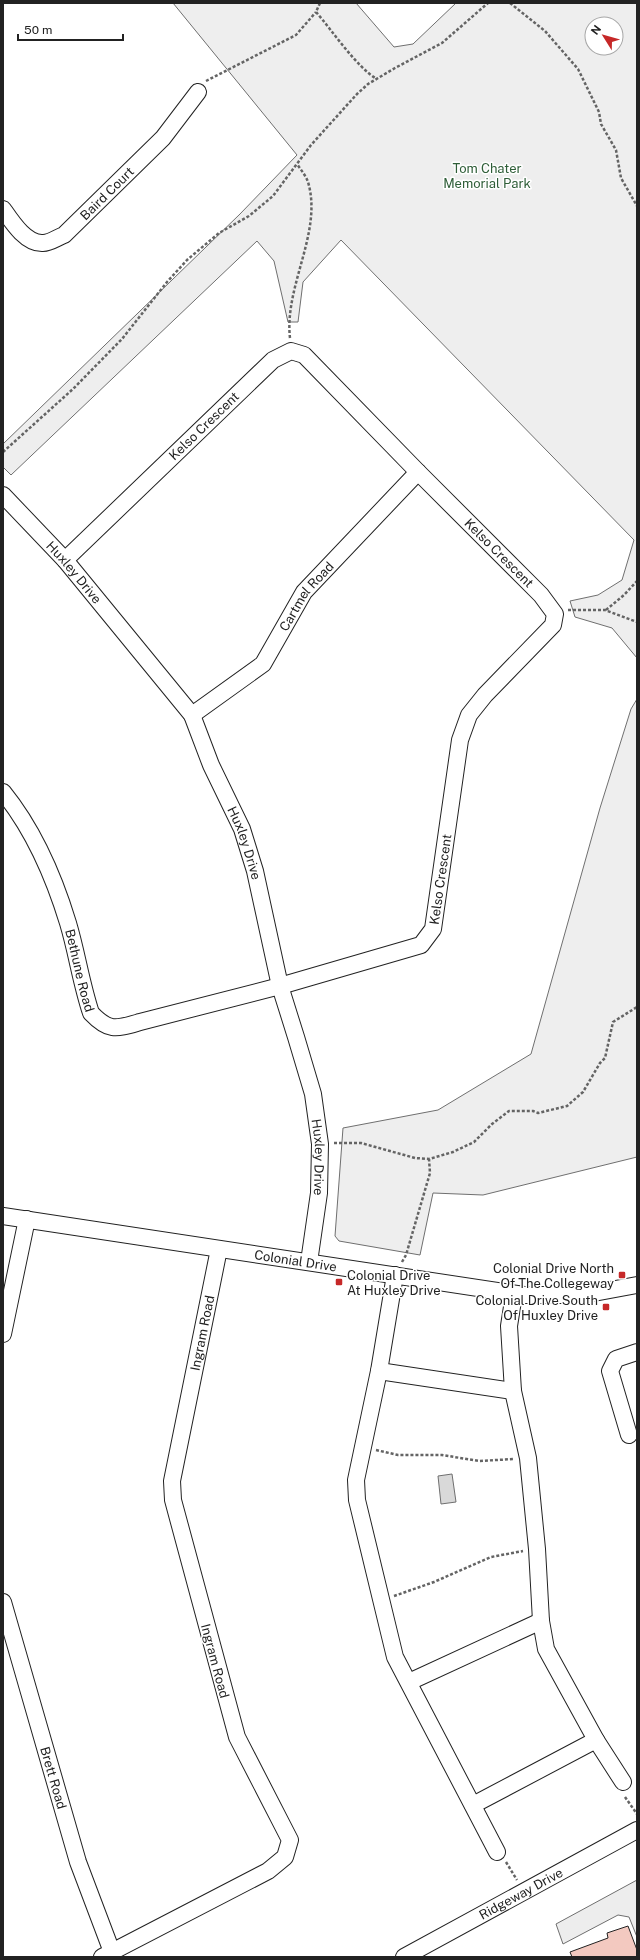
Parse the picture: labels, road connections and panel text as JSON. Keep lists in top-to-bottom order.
{
  "streets": {
    "street": [
      "Baird Court",
      "Kelso Crescent",
      "Huxley Drive",
      "Cartmel Road",
      "Bethune Road",
      "Colonial Drive",
      "Ingram Road",
      "Brett Road",
      "Ridgeway Drive"
    ]
  },
  "crossings": [
    ["Kelso Crescent", "Huxley Drive"],
    ["Kelso Crescent", "Cartmel Road"],
    ["Kelso Crescent", "Bethune Road"],
    ["Huxley Drive", "Cartmel Road"],
    ["Huxley Drive", "Bethune Road"],
    ["Huxley Drive", "Colonial Drive"],
    ["Colonial Drive", "Ingram Road"],
    ["Ingram Road", "Brett Road"]
  ],
  "parks": ["Tom Chater Memorial Park"],
  "places": {
    "transit": ["Colonial Drive North Of The Collegeway", "Colonial Drive At Huxley Drive", "Colonial Drive South Of Huxley Drive"]
  },
  "scale_bar": "50 m",
  "north": "top left"
}
